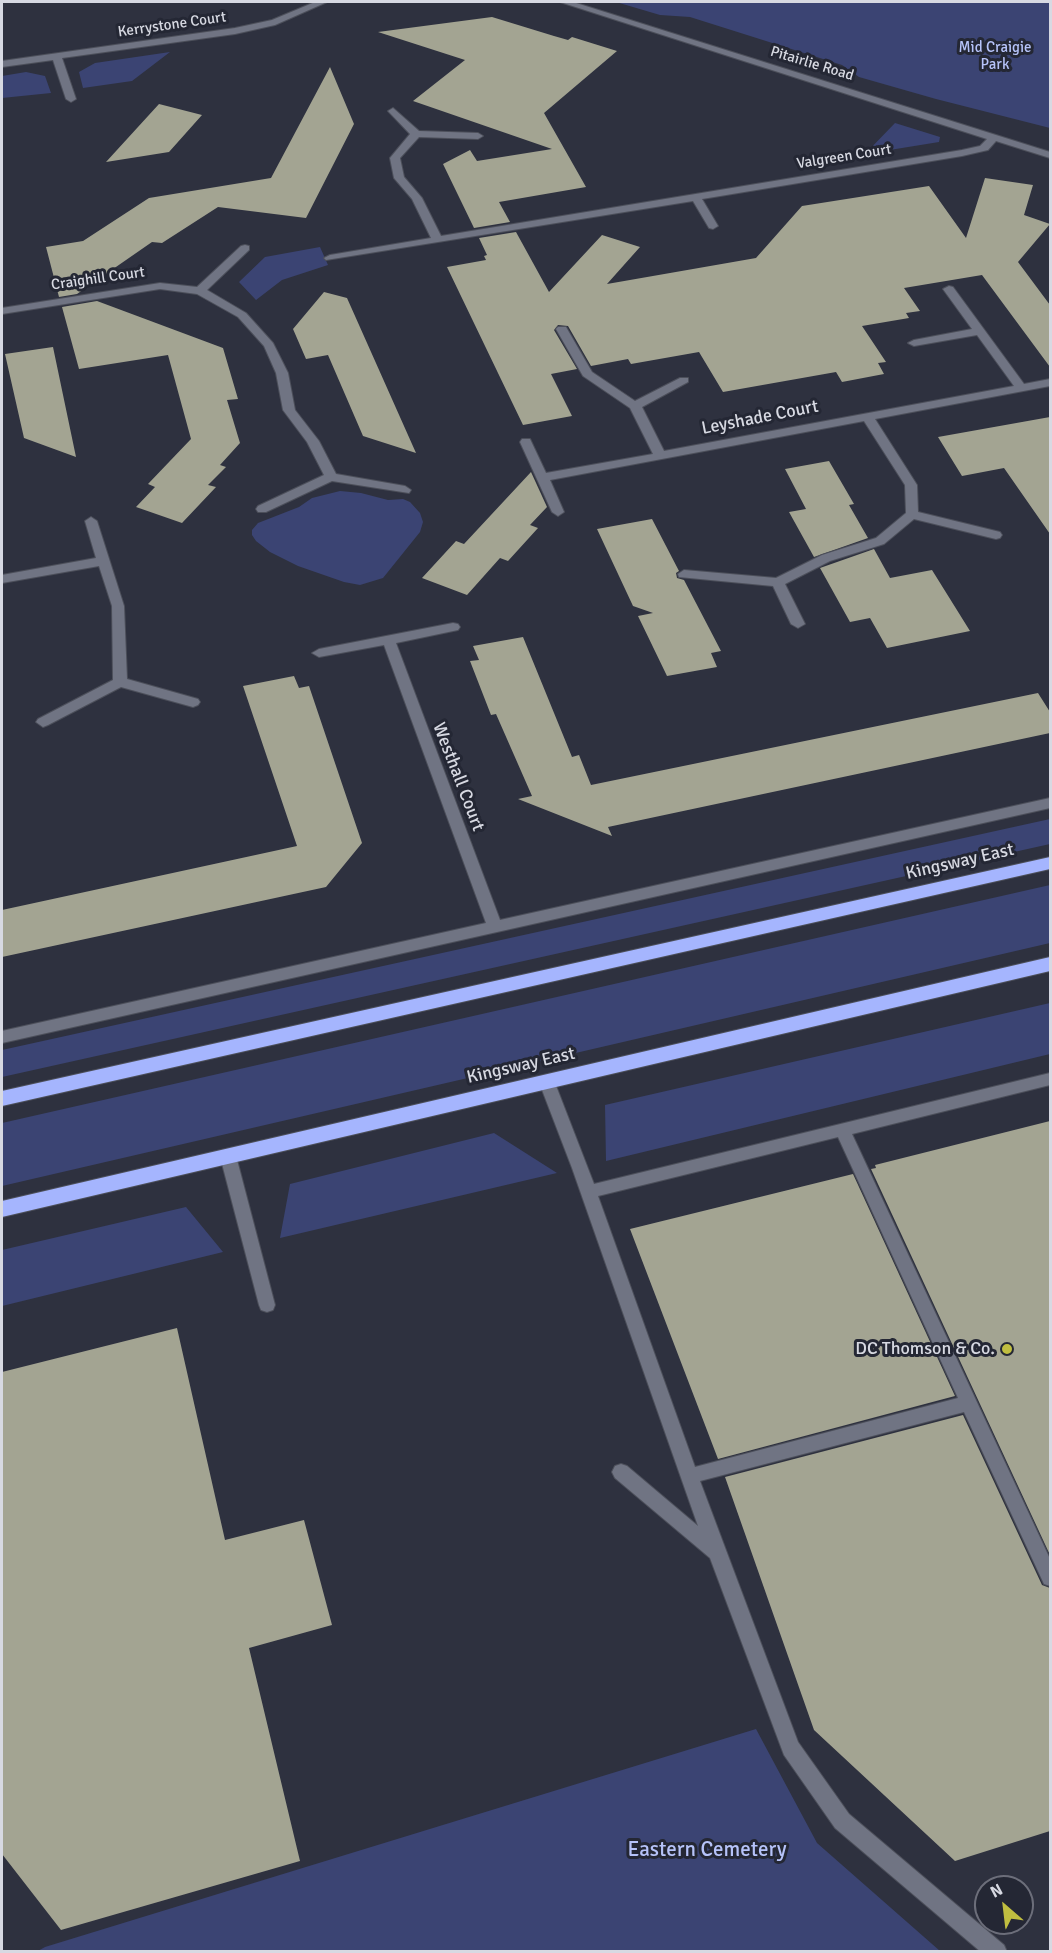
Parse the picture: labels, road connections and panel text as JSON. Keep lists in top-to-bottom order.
{
  "streets": {
    "highway": ["Kingsway East"],
    "street": [
      "Kerrystone Court",
      "Pitairlie Road",
      "Valgreen Court",
      "Craighill Court",
      "Leyshade Court",
      "Westhall Court"
    ]
  },
  "crossings": [
    ["Pitairlie Road", "Valgreen Court"],
    ["Westhall Court", "Kingsway East"]
  ],
  "parks": ["Mid Craigie Park", "Eastern Cemetery"],
  "places": ["DC Thomson & Co."],
  "north": "top left"
}
